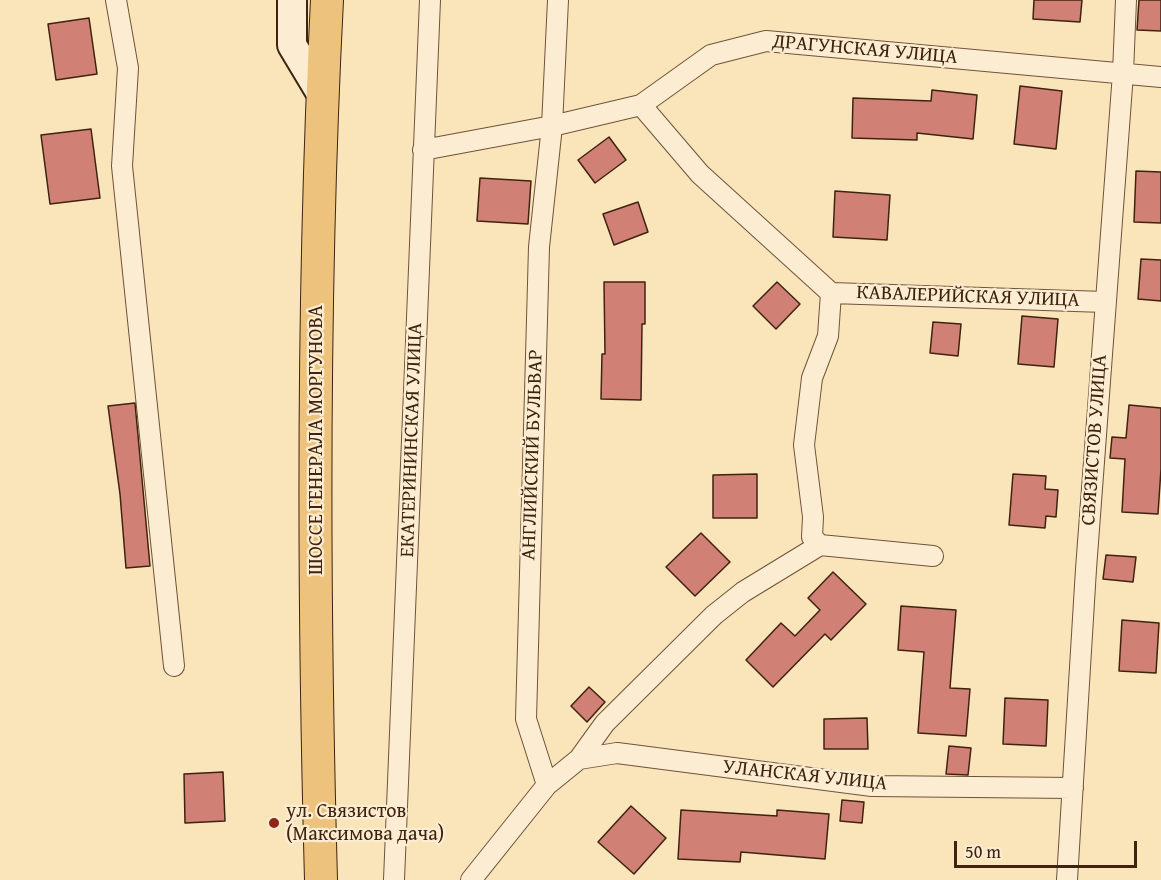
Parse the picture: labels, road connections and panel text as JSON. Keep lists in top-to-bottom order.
{
  "streets": {
    "main road": ["ШОССЕ ГЕНЕРАЛА МОРГУНОВА"],
    "street": [
      "ДРАГУНСКАЯ УЛИЦА",
      "КАВАЛЕРИЙСКАЯ УЛИЦА",
      "ЕКАТЕРИНИНСКАЯ УЛИЦА",
      "СВЯЗИСТОВ УЛИЦА",
      "АНГЛИЙСКИЙ БУЛЬВАР",
      "УЛАНСКАЯ УЛИЦА"
    ]
  },
  "crossings": [
    ["ДРАГУНСКАЯ УЛИЦА", "КАВАЛЕРИЙСКАЯ УЛИЦА"],
    ["ДРАГУНСКАЯ УЛИЦА", "ЕКАТЕРИНИНСКАЯ УЛИЦА"],
    ["ДРАГУНСКАЯ УЛИЦА", "СВЯЗИСТОВ УЛИЦА"],
    ["ДРАГУНСКАЯ УЛИЦА", "АНГЛИЙСКИЙ БУЛЬВАР"],
    ["КАВАЛЕРИЙСКАЯ УЛИЦА", "СВЯЗИСТОВ УЛИЦА"],
    ["СВЯЗИСТОВ УЛИЦА", "УЛАНСКАЯ УЛИЦА"]
  ],
  "places": ["ул. Связистов (Максимова дача)"],
  "scale_bar": "50 m"
}
